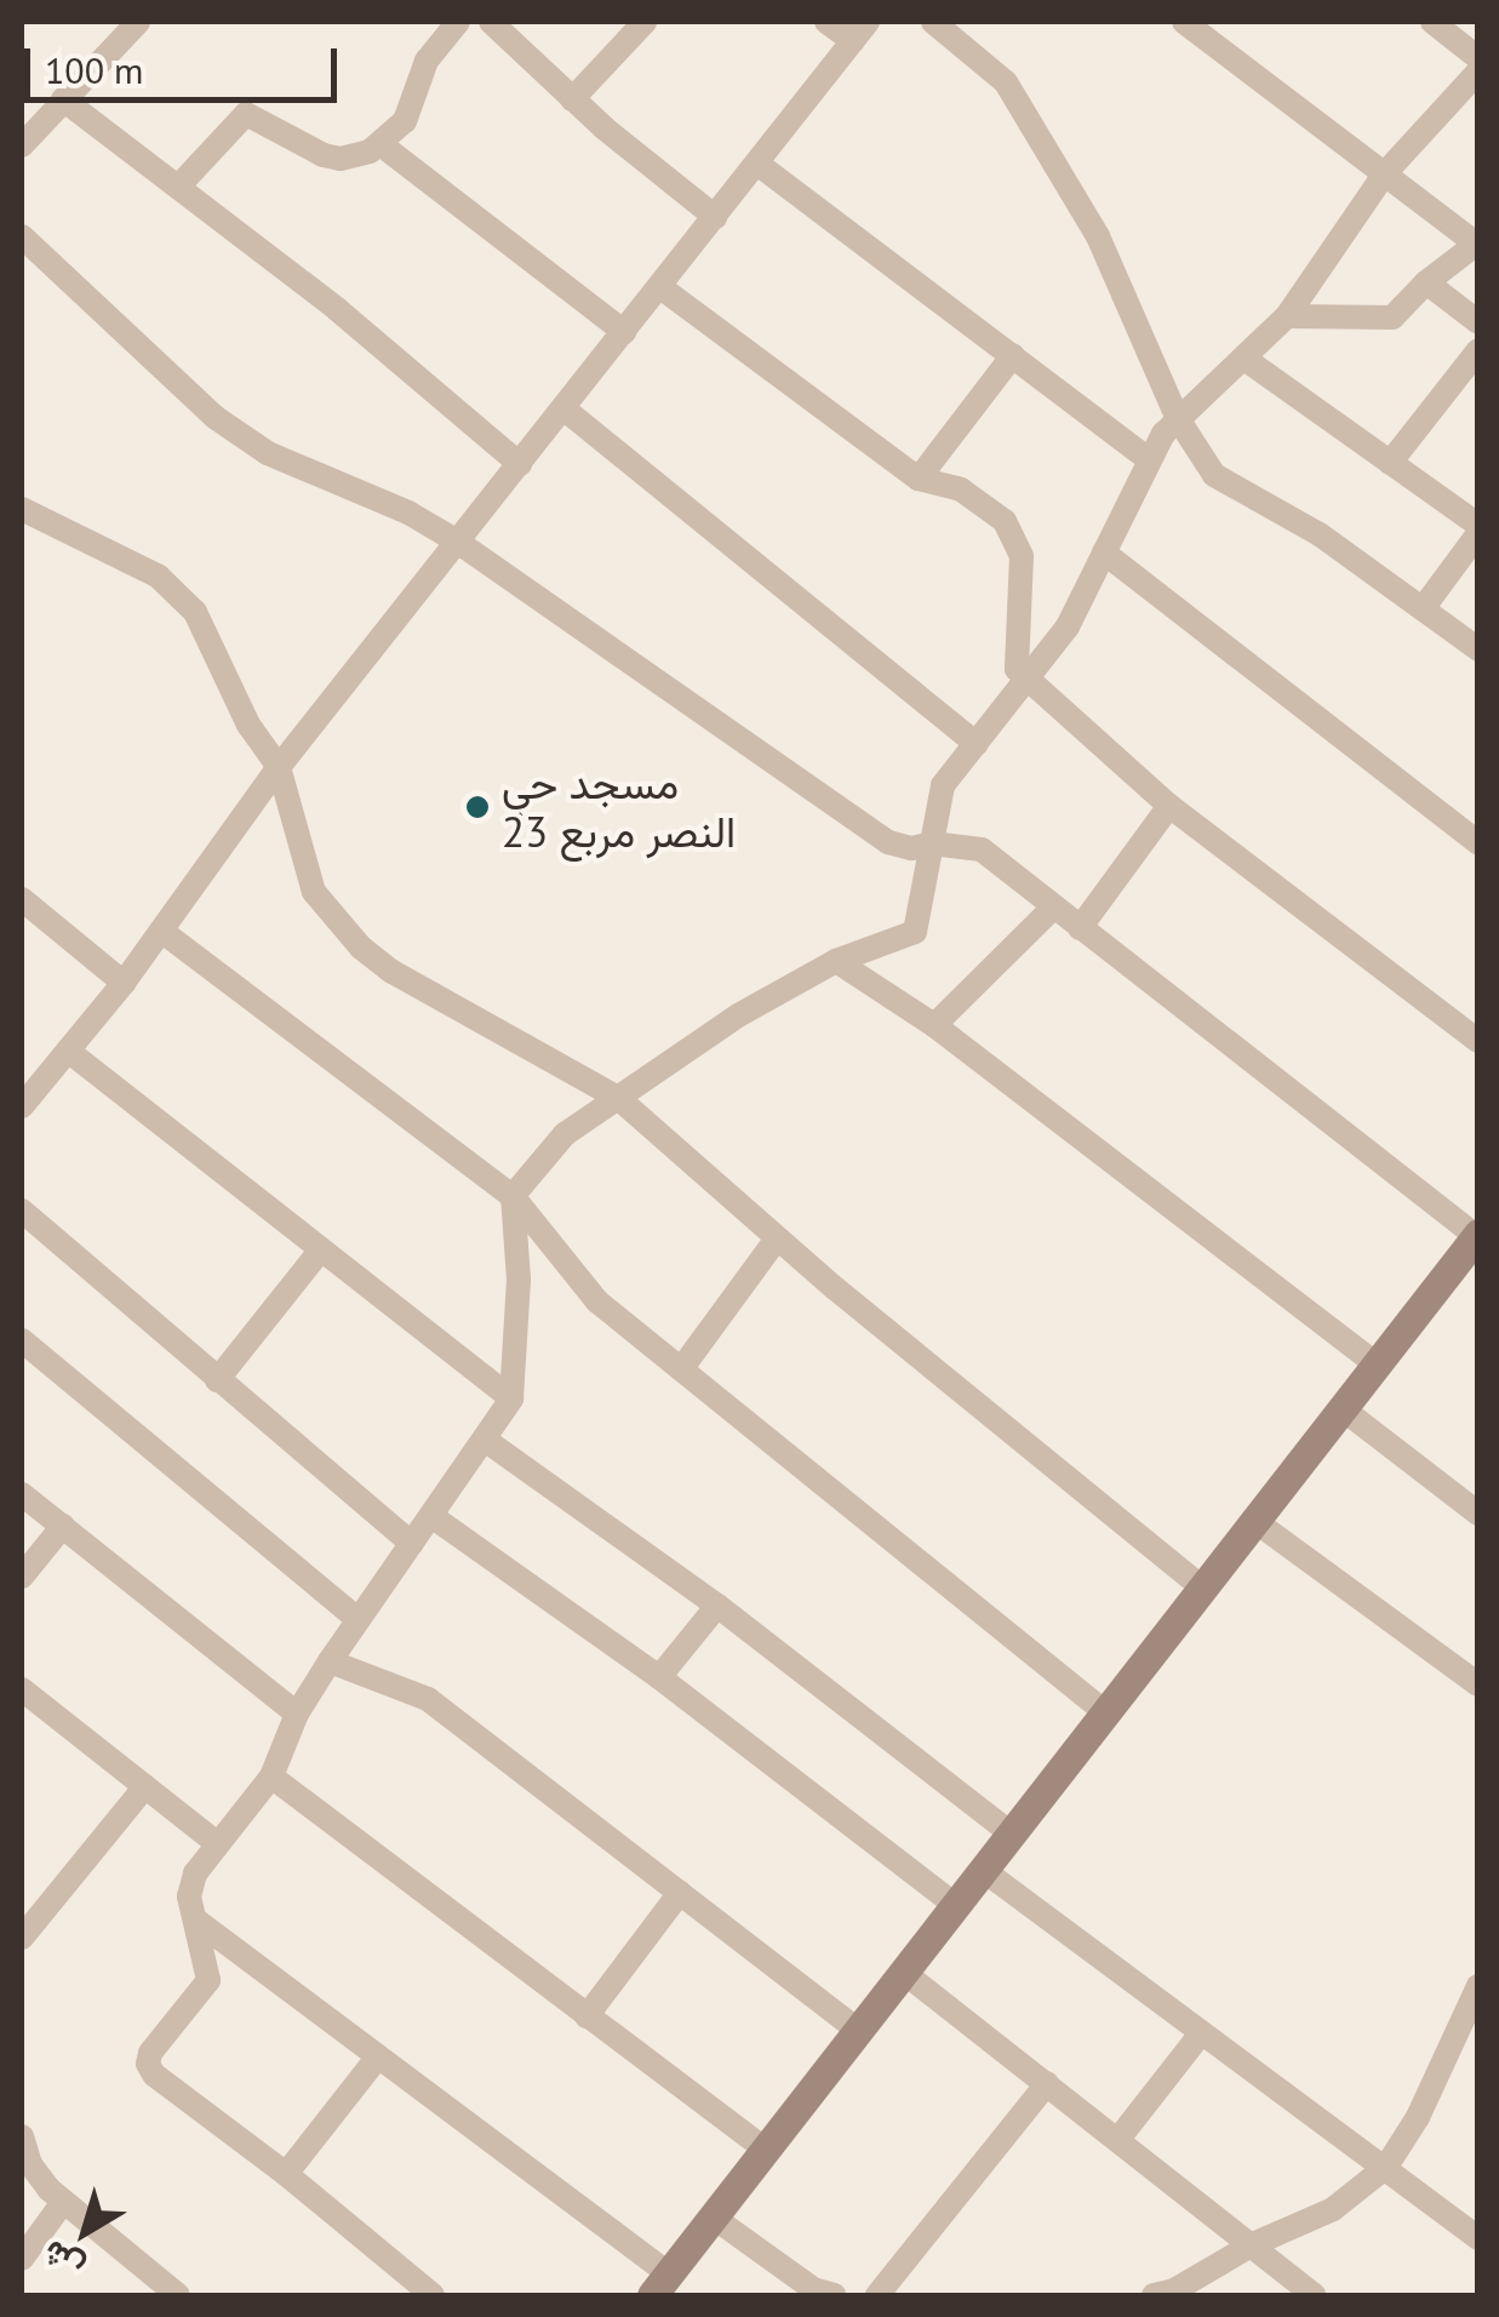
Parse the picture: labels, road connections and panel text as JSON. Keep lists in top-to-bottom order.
{
  "places": ["مسجد حي النصر مربع 23"],
  "scale_bar": "100 m",
  "north": "bottom left"
}
